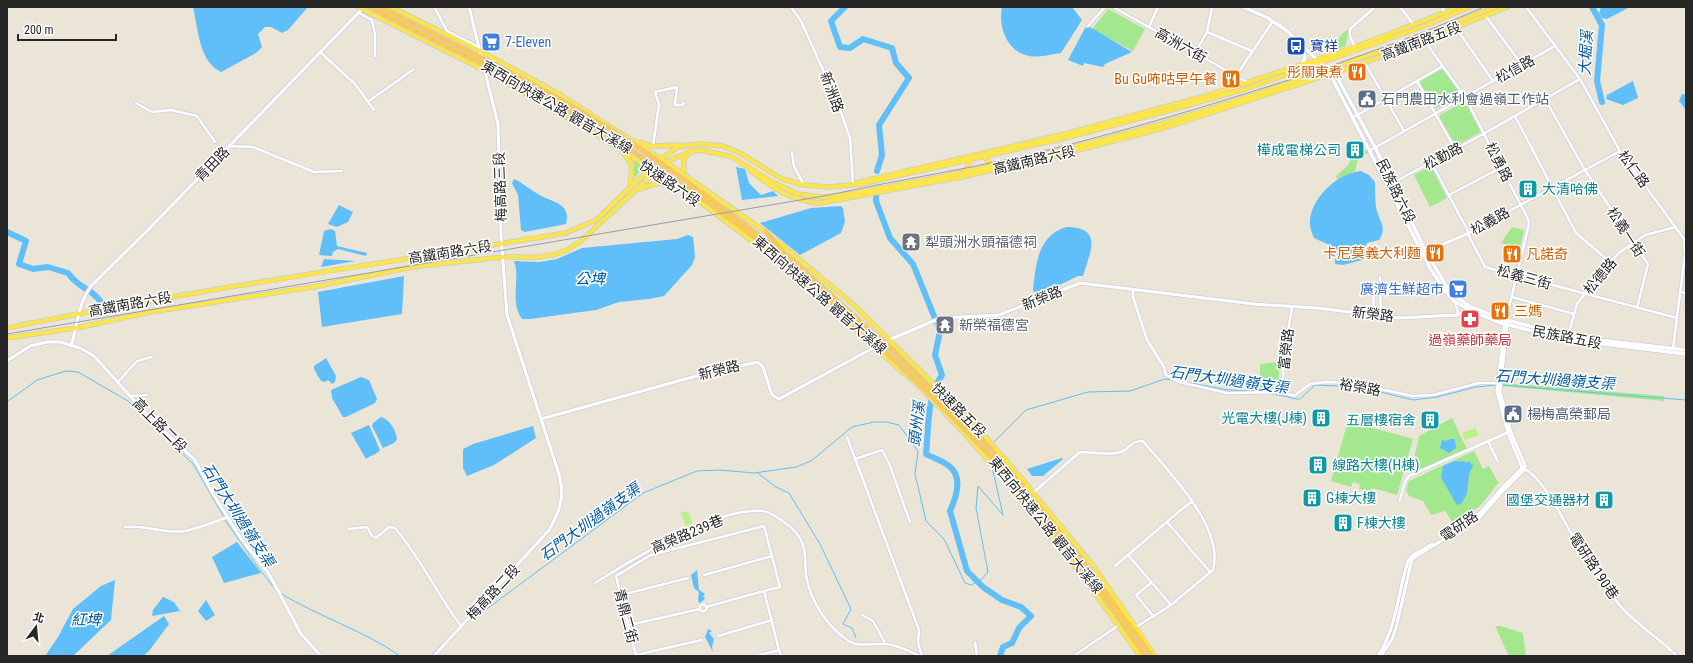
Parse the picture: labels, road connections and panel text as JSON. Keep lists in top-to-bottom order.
{
  "streets": {
    "highway": ["東西向快速公路 觀音大溪線"],
    "main road": [
      "高鐵南路五段",
      "高鐵南路六段",
      "快速路六段",
      "民族路六段",
      "民族路五段",
      "快速路五段"
    ],
    "street": [
      "高洲六街",
      "松信路",
      "新洲路",
      "松勤路",
      "松勇路",
      "青田路",
      "松仁路",
      "梅高路三段",
      "松義路",
      "松義一街",
      "松德路",
      "松義三街",
      "新榮路",
      "富榮路",
      "裕榮路",
      "高上路二段",
      "電研路",
      "高榮路239巷",
      "電研路190巷",
      "梅高路二段",
      "青鼎二街"
    ]
  },
  "crossings": [
    ["高鐵南路五段", "高鐵南路六段"],
    ["高鐵南路五段", "松勇路"],
    ["高鐵南路五段", "民族路六段"],
    ["高洲六街", "高鐵南路六段"],
    ["松信路", "松勇路"],
    ["松信路", "松仁路"],
    ["松信路", "民族路六段"],
    ["新洲路", "高鐵南路六段"],
    ["松勤路", "松勇路"],
    ["松勤路", "松仁路"],
    ["松勤路", "民族路六段"],
    ["松勤路", "松義一街"],
    ["松勤路", "松義三街"],
    ["高鐵南路六段", "青田路"],
    ["高鐵南路六段", "快速路六段"],
    ["高鐵南路六段", "梅高路三段"],
    ["高鐵南路六段", "民族路六段"],
    ["松勇路", "松義路"],
    ["松勇路", "松義三街"],
    ["松勇路", "民族路五段"],
    ["青田路", "快速路六段"],
    ["松仁路", "松義路"],
    ["松仁路", "松德路"],
    ["松仁路", "松義三街"],
    ["松仁路", "民族路五段"],
    ["快速路六段", "梅高路三段"],
    ["快速路六段", "新榮路"],
    ["快速路六段", "快速路五段"],
    ["梅高路三段", "梅高路二段"],
    ["民族路六段", "松義路"],
    ["民族路六段", "新榮路"],
    ["民族路六段", "民族路五段"],
    ["松義路", "松義一街"],
    ["松義路", "松義三街"],
    ["松義一街", "松德路"],
    ["松義一街", "松義三街"],
    ["松德路", "松義三街"],
    ["松德路", "民族路五段"],
    ["新榮路", "民族路五段"],
    ["新榮路", "富榮路"],
    ["新榮路", "裕榮路"],
    ["新榮路", "快速路五段"],
    ["新榮路", "梅高路二段"],
    ["富榮路", "裕榮路"],
    ["電研路", "電研路190巷"]
  ],
  "water": [
    "大堀溪",
    "公埤",
    "石門大圳過嶺支渠",
    "頭州溪",
    "紅埤"
  ],
  "places": {
    "supermarket": ["7-Eleven", "廣濟生鮮超市"],
    "bus stop": ["寶祥"],
    "restaurant": [
      "彤關東煮",
      "Bu Gu咘咕早午餐",
      "卡尼莫義大利麵",
      "凡諾奇",
      "三媽"
    ],
    "public building": ["石門農田水利會過嶺工作站", "楊梅高榮郵局"],
    "building": [
      "樺成電梯公司",
      "大清哈佛",
      "光電大樓(J棟)",
      "五層樓宿舍",
      "線路大樓(H棟)",
      "G棟大樓",
      "國堡交通器材",
      "F棟大樓"
    ],
    "temple": ["犁頭洲水頭福德祠", "新榮福德宮"],
    "pharmacy": ["過嶺藥師藥局"]
  },
  "scale_bar": "200 m",
  "north": "top"
}
